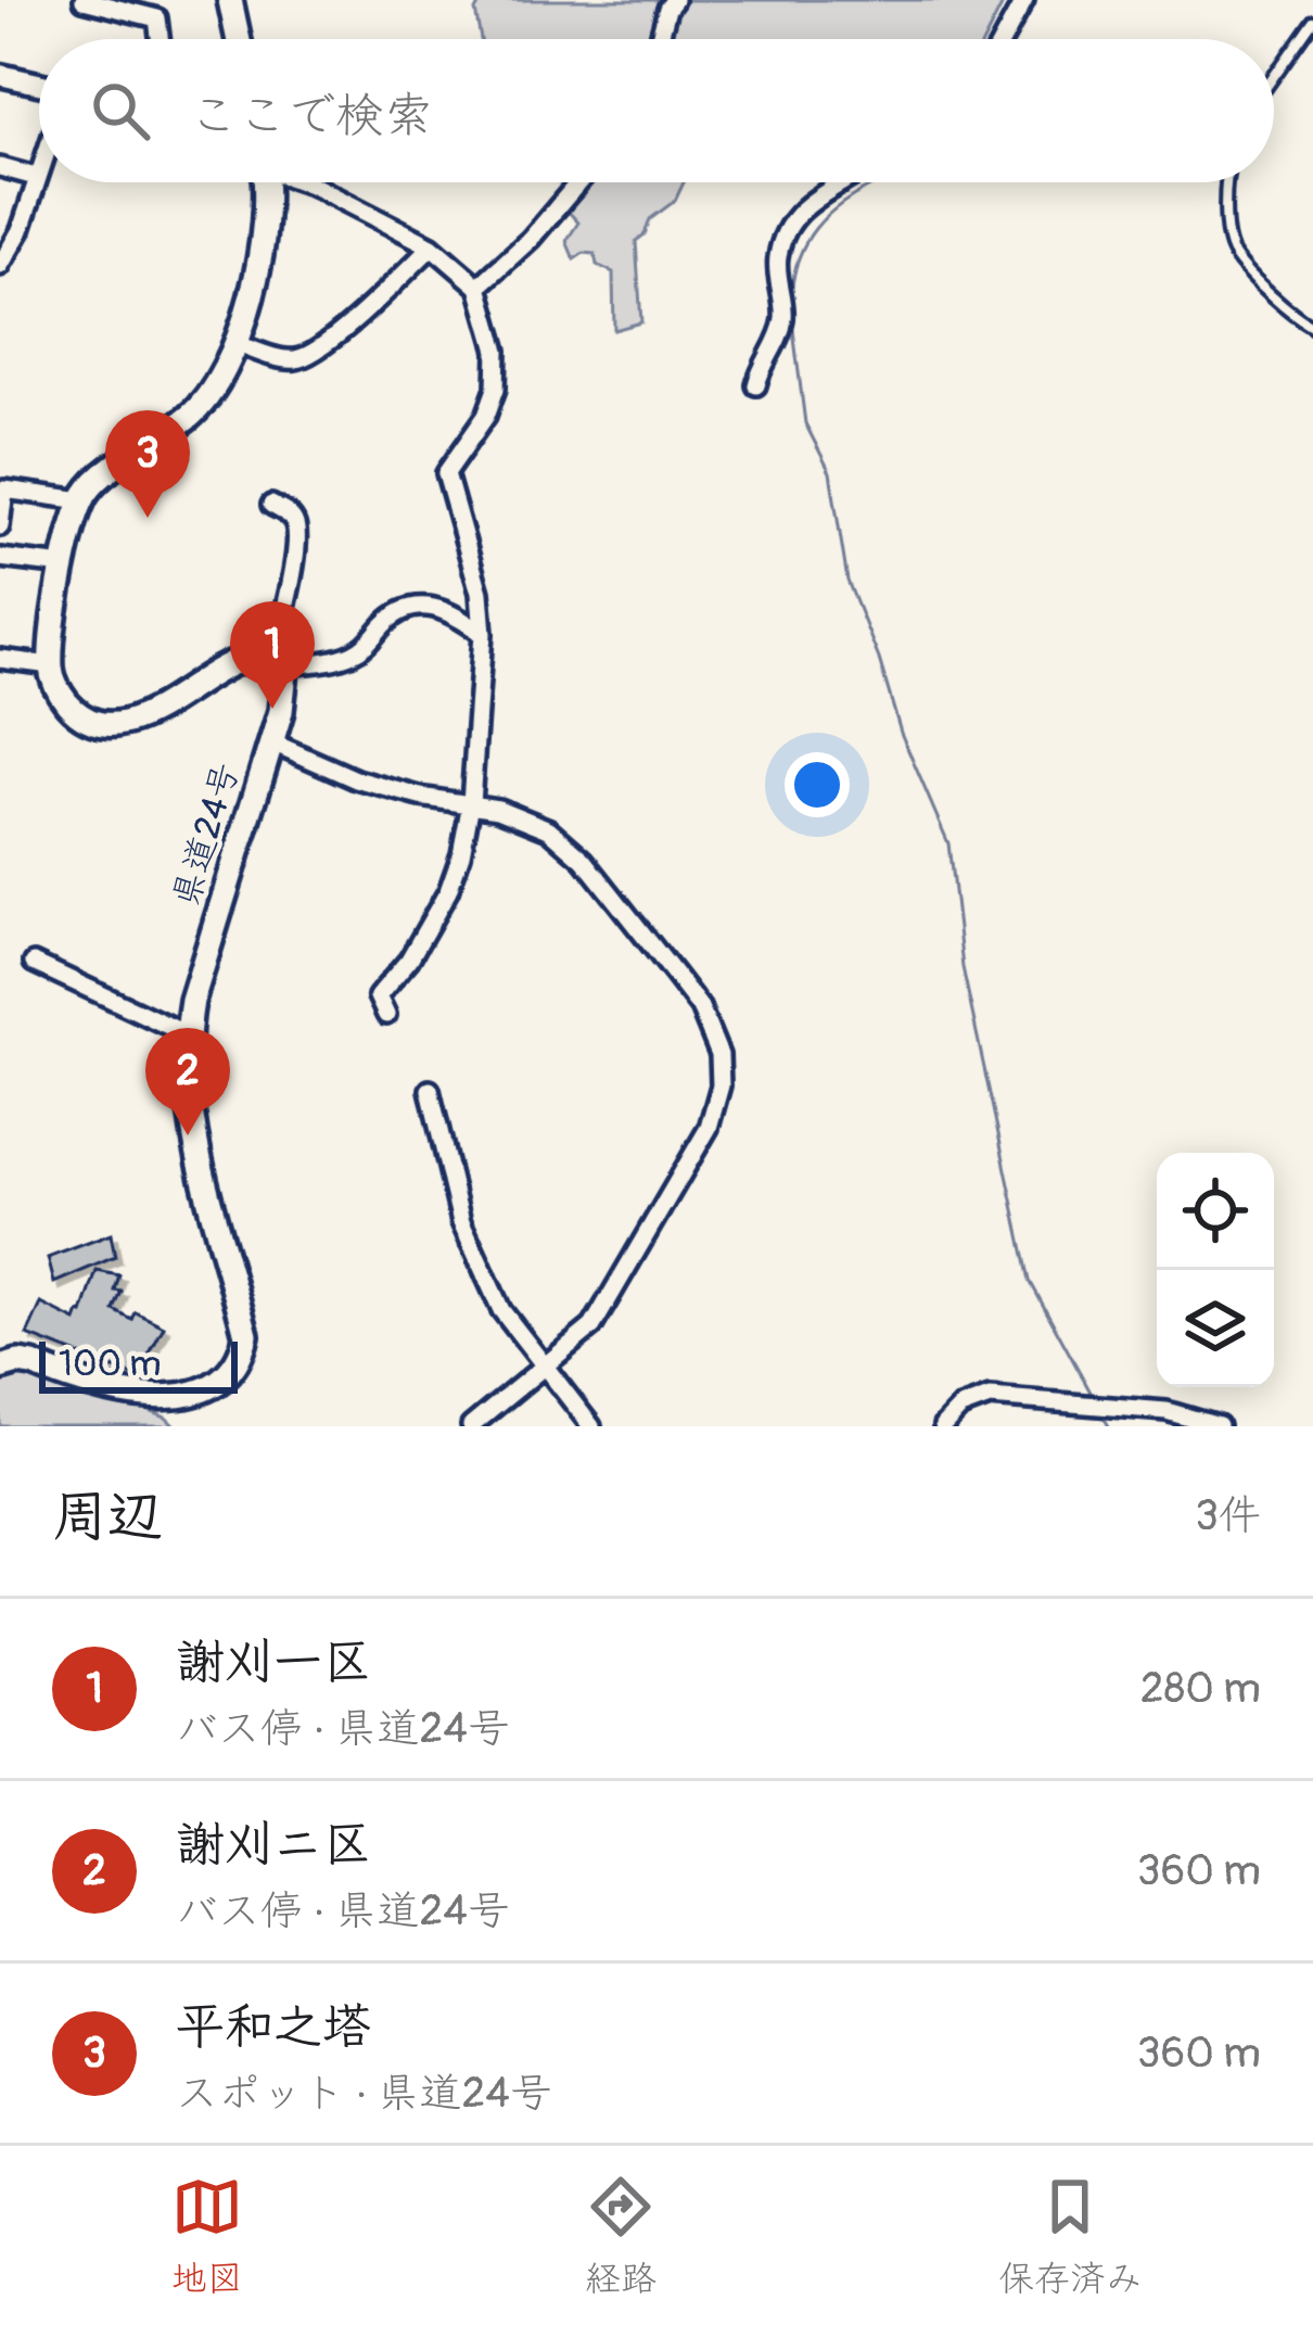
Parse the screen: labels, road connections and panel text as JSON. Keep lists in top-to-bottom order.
{
  "streets": {
    "main road": ["県道24号"]
  },
  "scale_bar": "100 m",
  "page": {
    "search": "ここで検索",
    "pins": ["3", "1", "2"],
    "scale": "100 m",
    "heading": ["周辺", "3件"],
    "list": [
      {
        "mark": "1",
        "name": "謝刈一区",
        "note": "バス停 · 県道24号",
        "value": "280 m"
      },
      {
        "mark": "2",
        "name": "謝刈ニ区",
        "note": "バス停 · 県道24号",
        "value": "360 m"
      },
      {
        "mark": "3",
        "name": "平和之塔",
        "note": "スポット · 県道24号",
        "value": "360 m"
      }
    ],
    "nav": ["地図", "経路", "保存済み"]
  }
}
